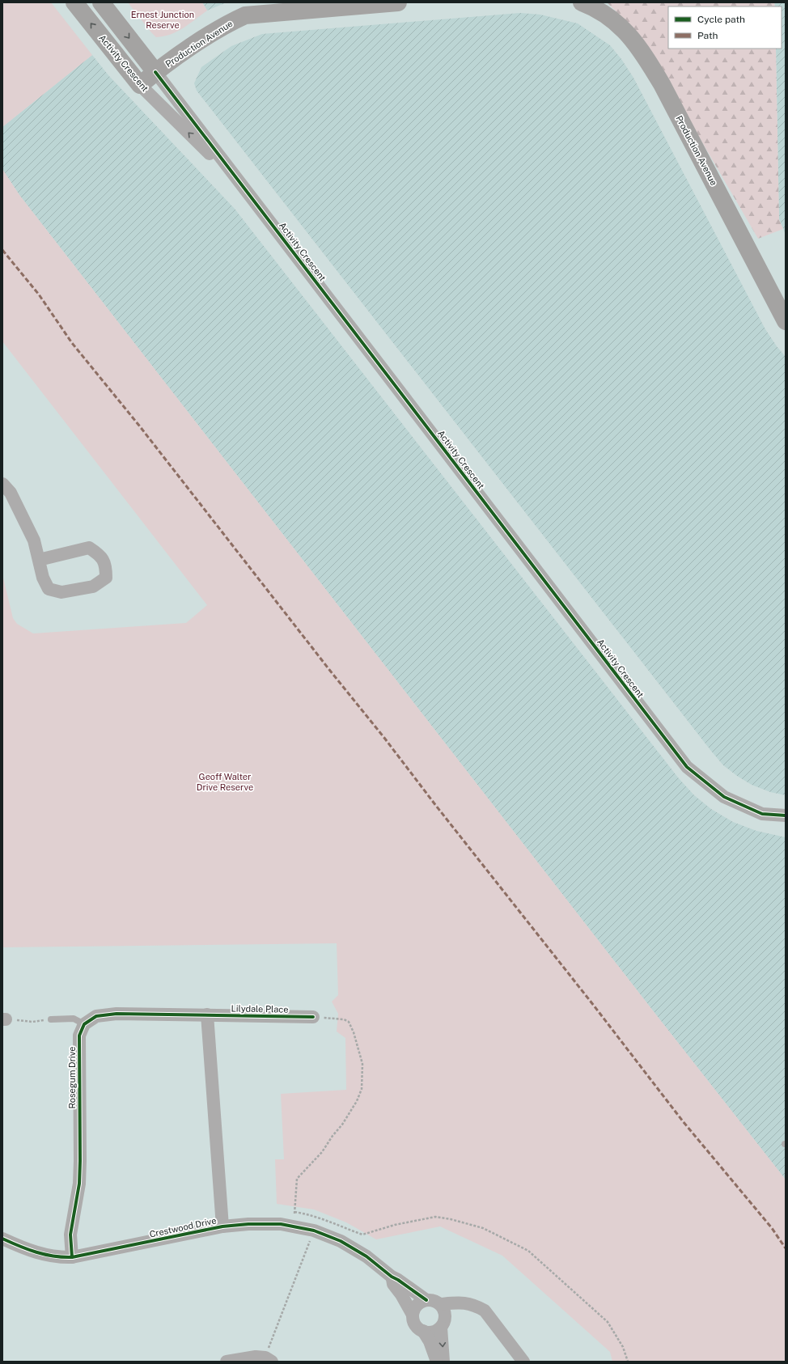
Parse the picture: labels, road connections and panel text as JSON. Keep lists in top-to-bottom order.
{
  "streets": {
    "main road": ["Production Avenue", "Activity Crescent"],
    "street": ["Lilydale Place", "Rosegum Drive", "Crestwood Drive"]
  },
  "crossings": [
    ["Production Avenue", "Activity Crescent"],
    ["Rosegum Drive", "Crestwood Drive"]
  ],
  "parks": ["Ernest Junction Reserve", "Geoff Walter Drive Reserve"],
  "legend": ["Cycle path", "Path"]
}
